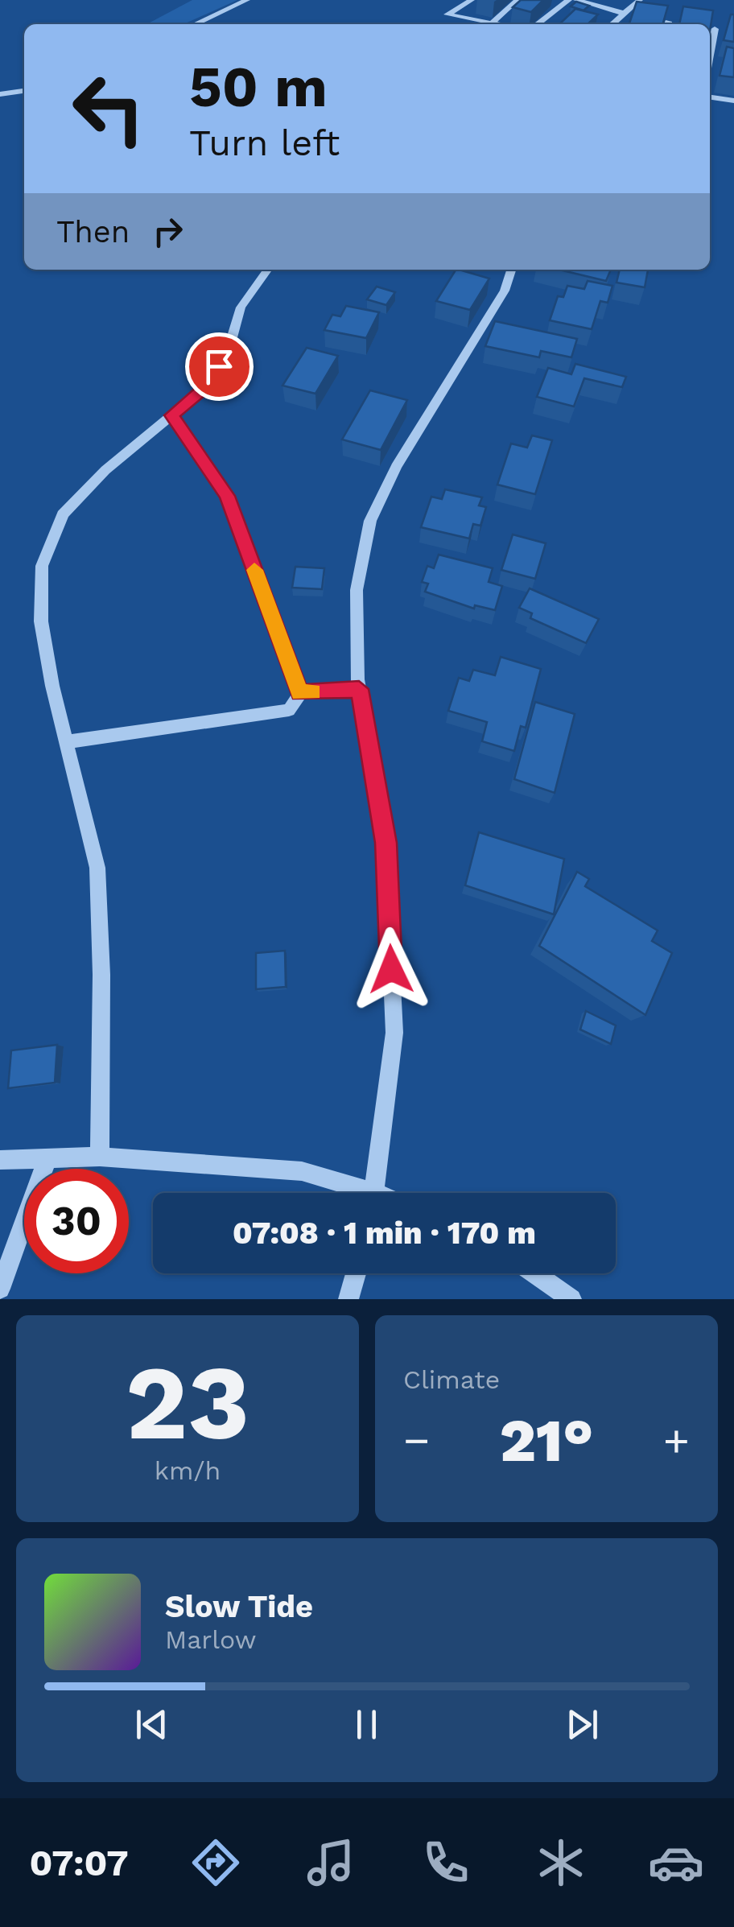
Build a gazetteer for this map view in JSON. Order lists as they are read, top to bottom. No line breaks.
{"page":{"turn":["50 m","Turn left"],"then":"Then","limit":"30","trip":"07:08 · 1 min · 170 m","tile":[["23","km/h"],"Climate"],"heat":["−","21°","+"],"song":["Slow Tide","Marlow"],"tabs":"07:07"}}
